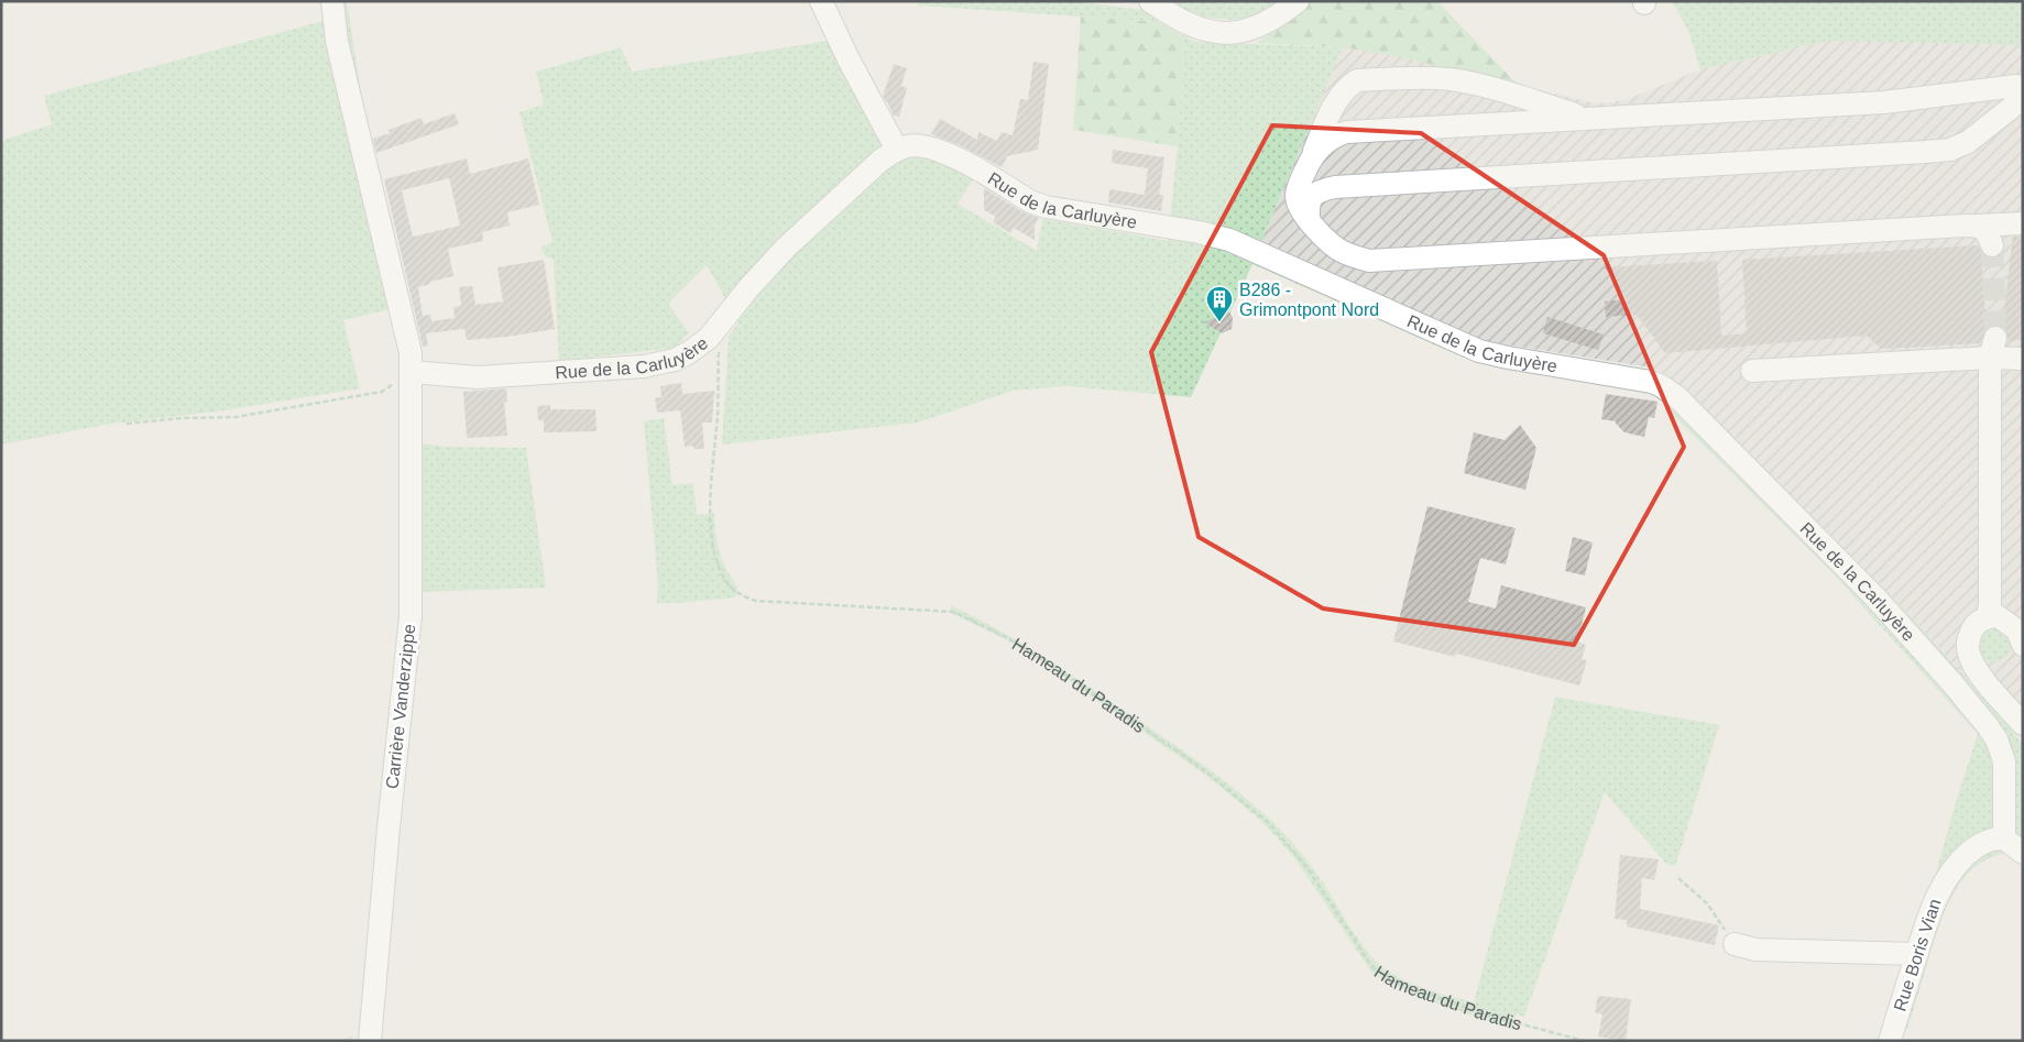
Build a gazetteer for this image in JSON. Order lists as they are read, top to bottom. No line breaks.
{"streets":{"street":["Rue de la Carluyère","Carrière Vanderzippe","Rue Boris Vian"],"path":["Hameau du Paradis"]},"crossings":[["Rue de la Carluyère","Hameau du Paradis"],["Rue de la Carluyère","Carrière Vanderzippe"],["Rue de la Carluyère","Rue Boris Vian"]],"places":{"building":["B286 - Grimontpont Nord"]}}
